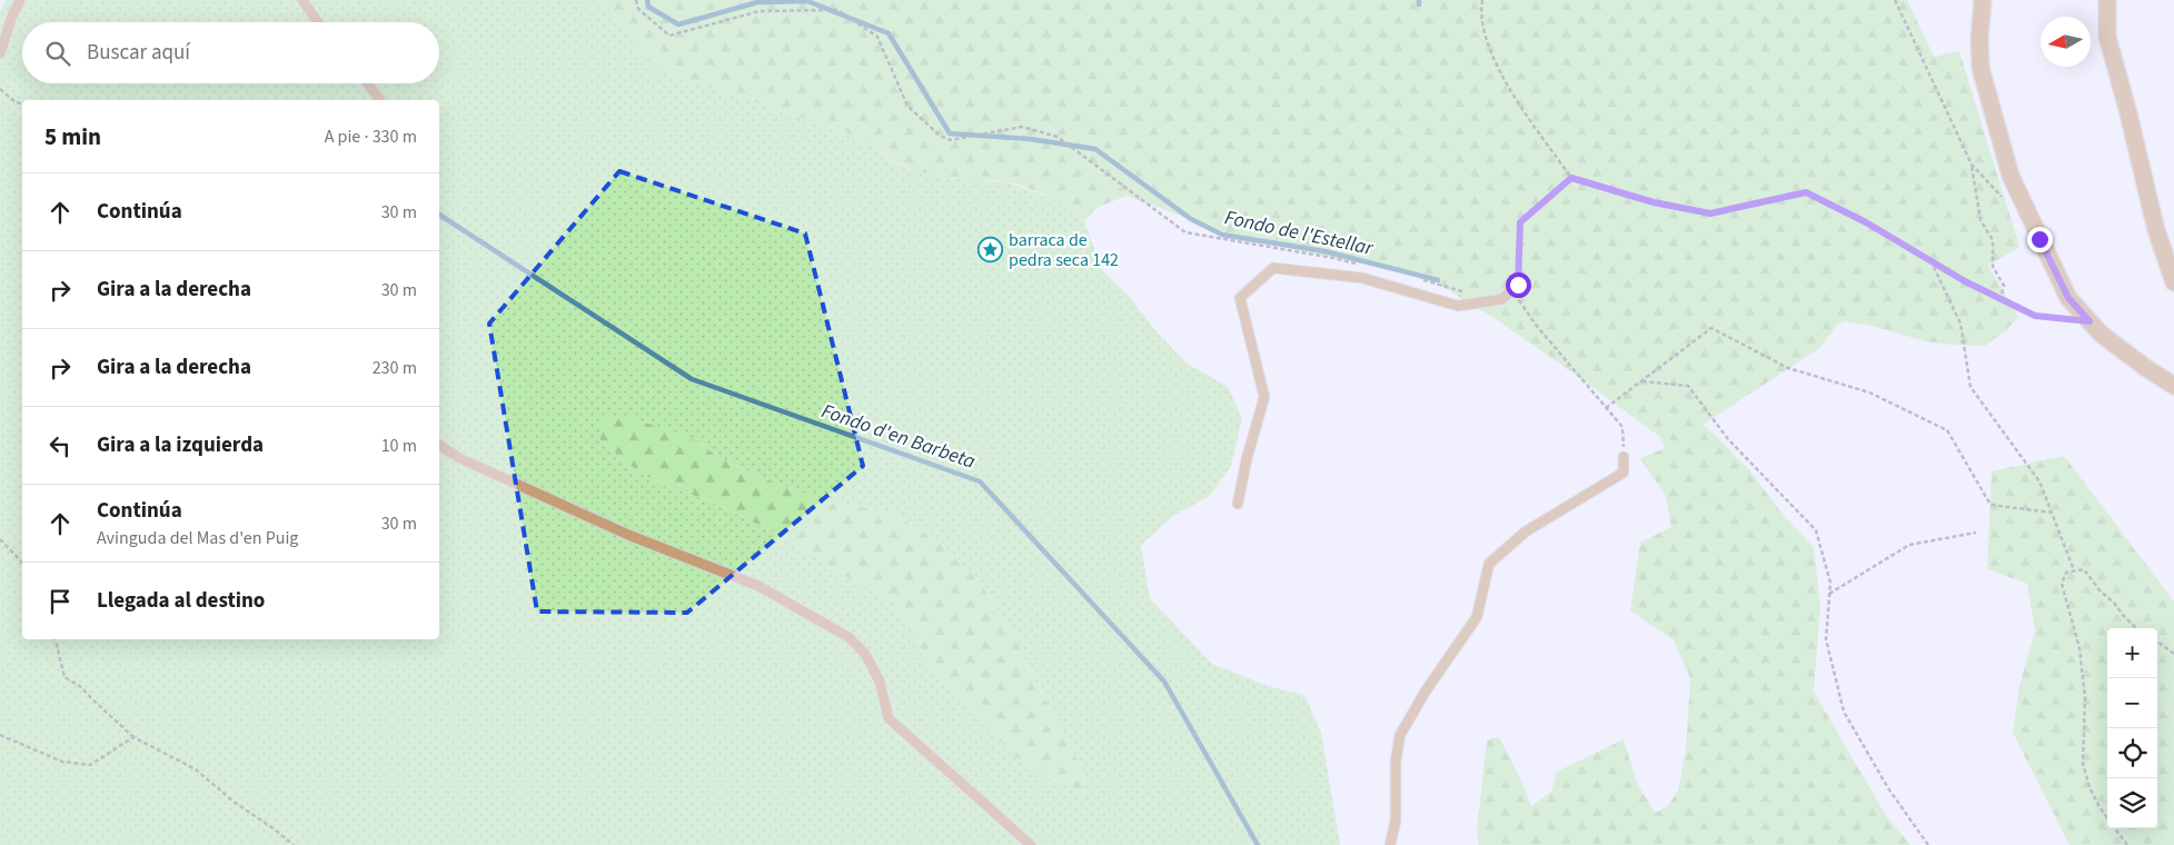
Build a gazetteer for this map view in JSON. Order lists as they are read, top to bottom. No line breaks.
{"water":["Fondo de l'Estellar","Fondo d'en Barbeta"],"places":{"place":["barraca de pedra seca 142"]},"north":"left","page":{"search":"Buscar aquí","heading":["5 min","A pie · 330 m"],"list":[["Continúa","30 m"],["Gira a la derecha","30 m"],["Gira a la derecha","230 m"],["Gira a la izquierda","10 m"],["Continúa","Avinguda del Mas d'en Puig","30 m"],"Llegada al destino"],"map_buttons":["+","−"]}}
